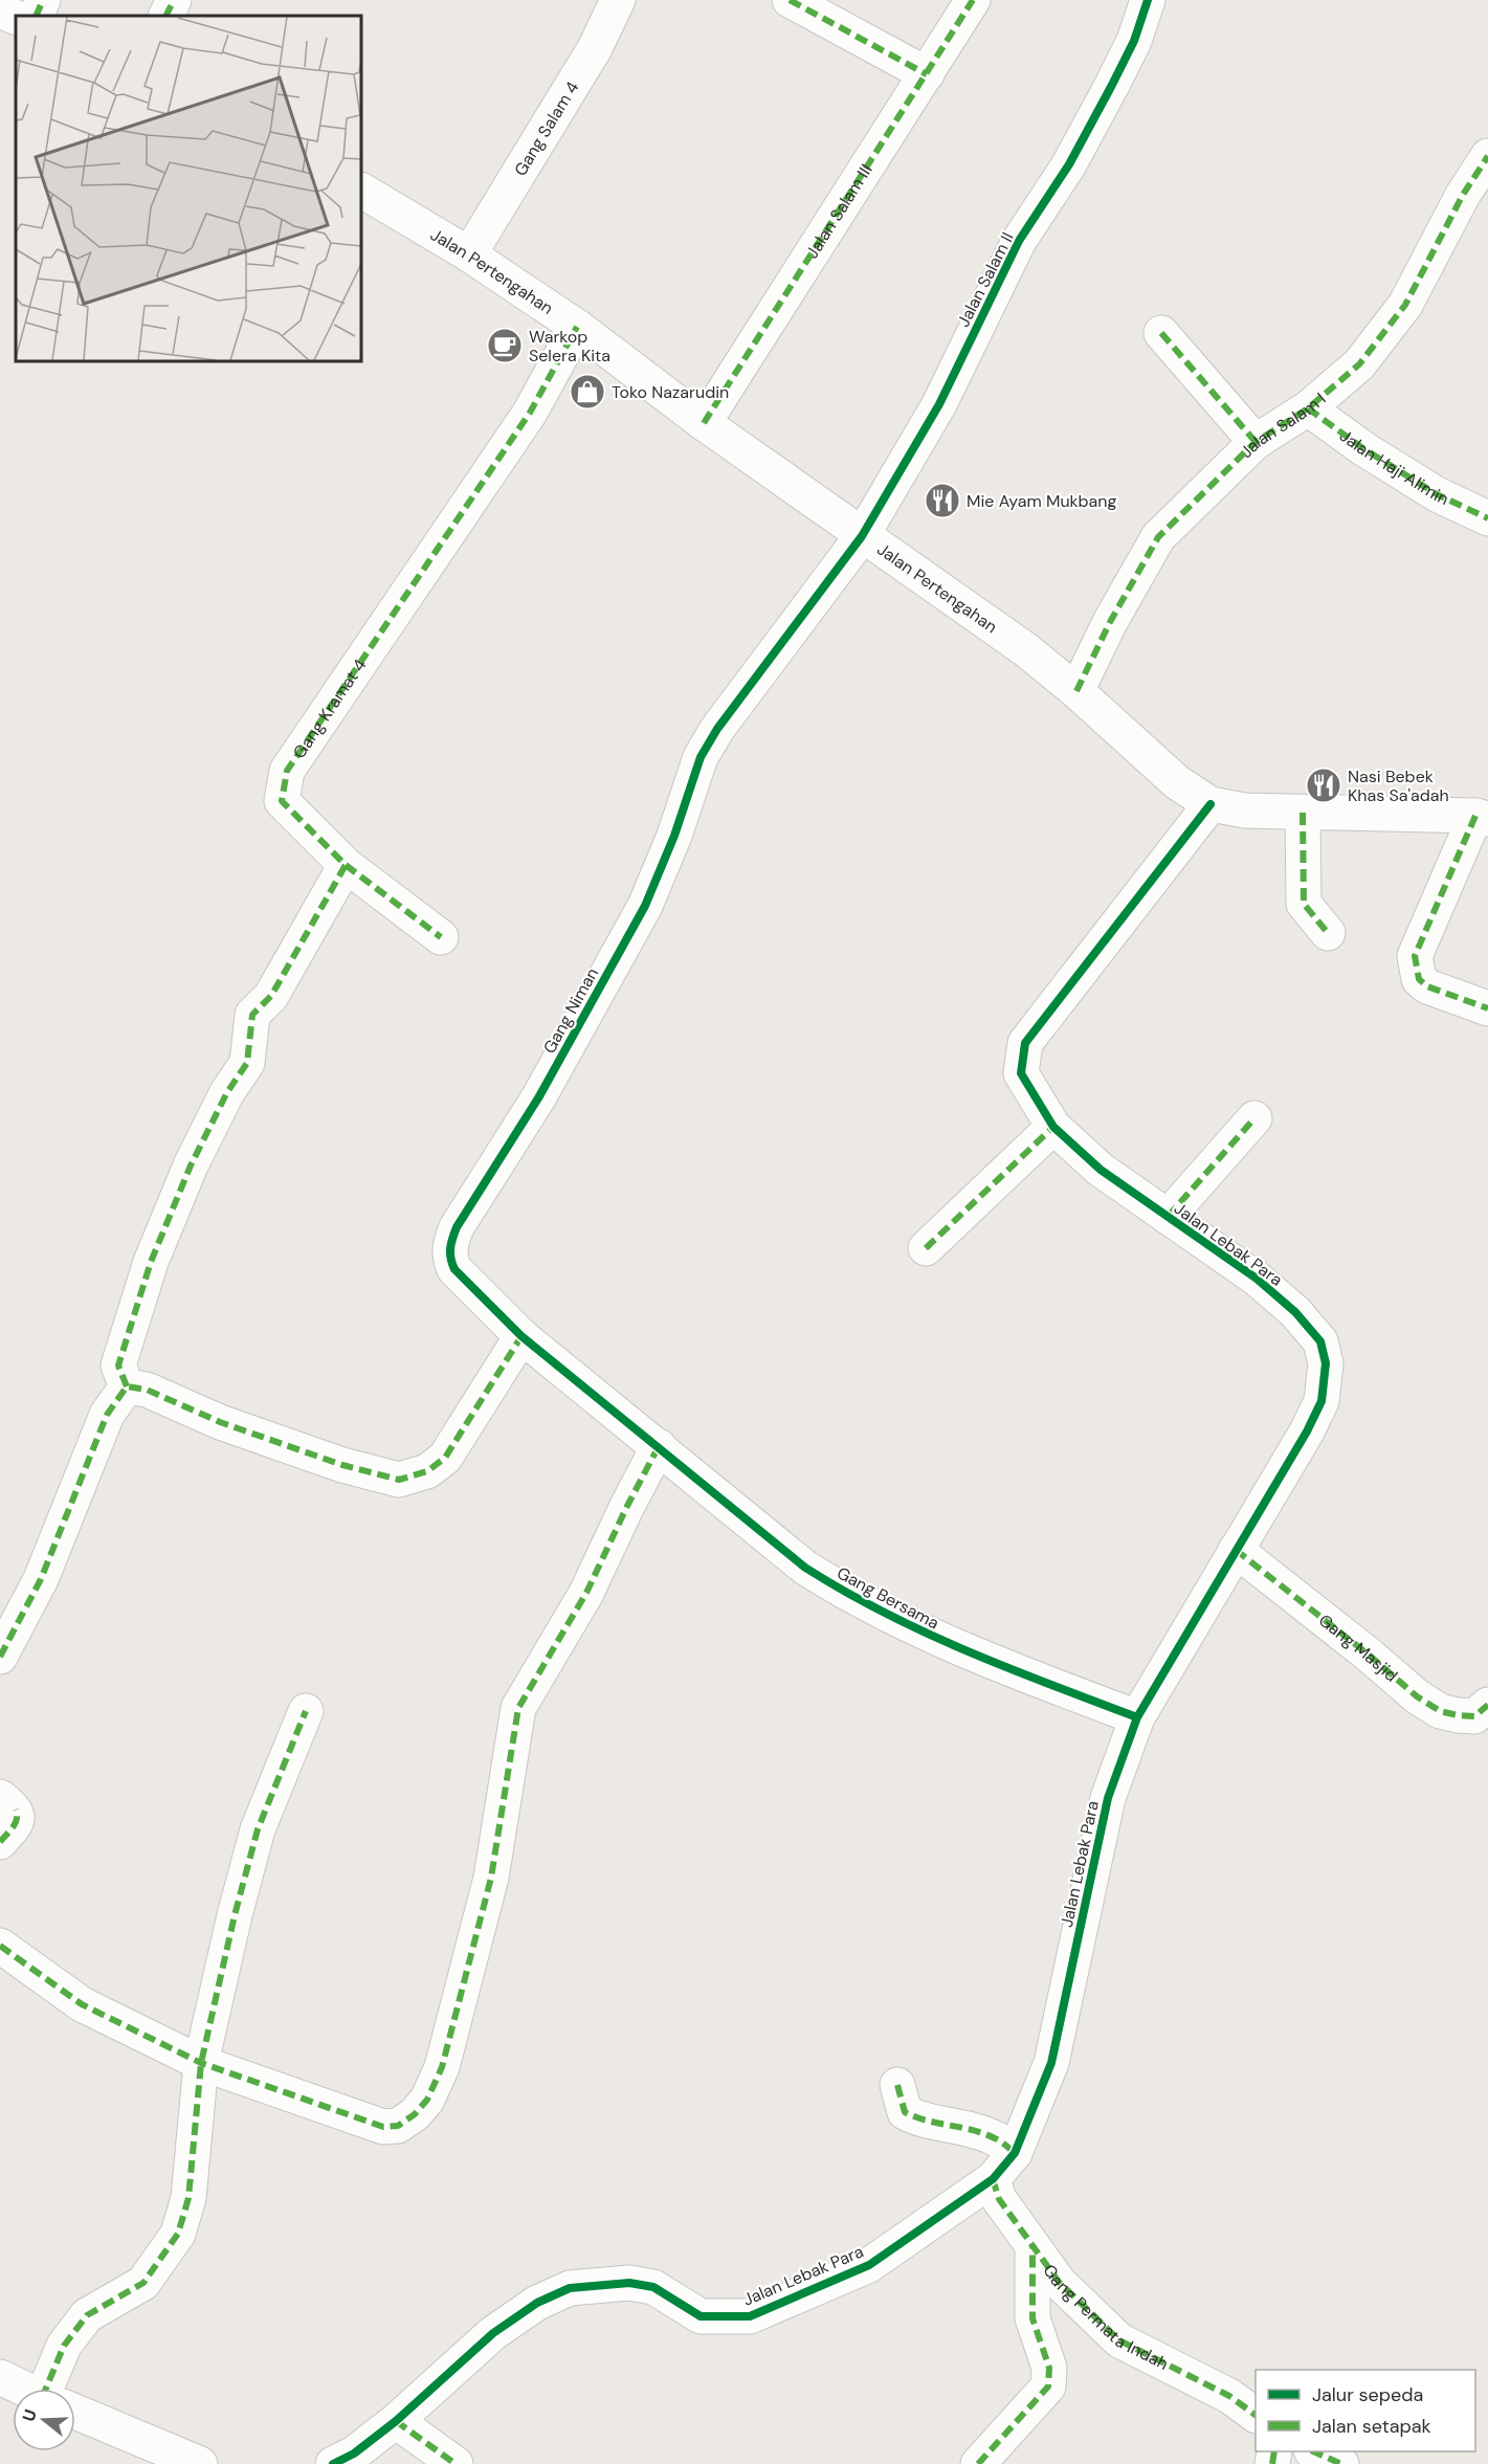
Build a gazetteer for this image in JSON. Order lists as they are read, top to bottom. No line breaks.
{"streets":{"street":["Gang Salam 4","Jalan Salam III","Jalan Pertengahan","Jalan Salam II","Jalan Salam I","Jalan Haji Alimin","Gang Kramat 4","Gang Niman","Jalan Lebak Para","Gang Bersama","Gang Masjid","Gang Permata Indah"]},"crossings":[["Gang Salam 4","Jalan Pertengahan"],["Jalan Salam III","Jalan Pertengahan"],["Jalan Pertengahan","Jalan Salam II"],["Jalan Pertengahan","Jalan Salam I"],["Jalan Pertengahan","Gang Kramat 4"],["Jalan Pertengahan","Gang Niman"],["Jalan Pertengahan","Jalan Lebak Para"],["Jalan Salam II","Gang Niman"],["Jalan Salam I","Jalan Haji Alimin"],["Gang Niman","Gang Bersama"],["Jalan Lebak Para","Gang Bersama"],["Jalan Lebak Para","Gang Masjid"],["Jalan Lebak Para","Gang Permata Indah"]],"places":{"cafe":["Warkop Selera Kita"],"shop":["Toko Nazarudin"],"restaurant":["Mie Ayam Mukbang","Nasi Bebek Khas Sa'adah"]},"legend":["Jalur sepeda","Jalan setapak"],"north":"left"}
